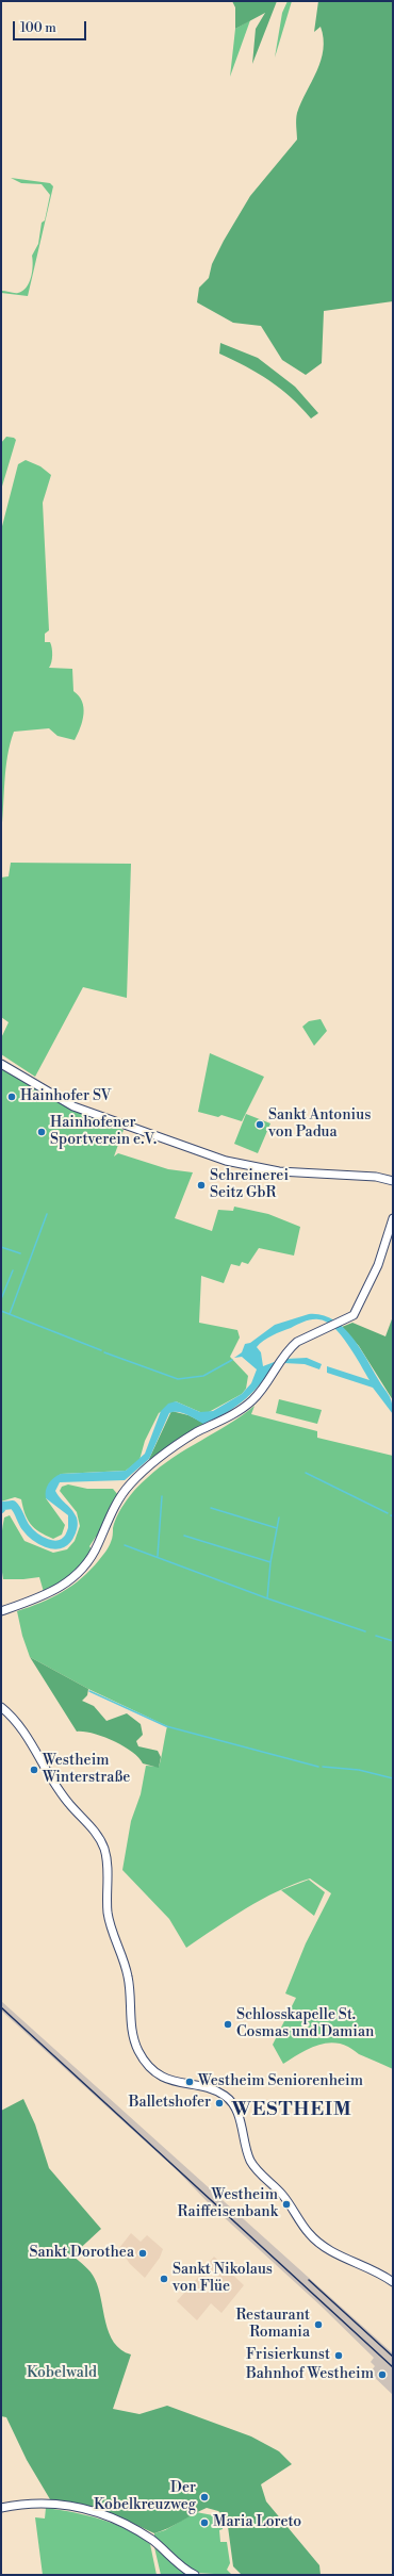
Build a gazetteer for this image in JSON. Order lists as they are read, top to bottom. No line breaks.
{"districts":["WESTHEIM"],"parks":["Kobelwald"],"places":["Hainhofer SV","Sankt Antonius von Padua","Hainhofener Sportverein e.V.","Schreinerei Seitz GbR","Westheim Winterstraße","Schlosskapelle St. Cosmas und Damian","Westheim Seniorenheim","Balletshofer","Westheim Raiffeisenbank","Sankt Dorothea","Sankt Nikolaus von Flüe","Restaurant Romania","Frisierkunst","Bahnhof Westheim","Der Kobelkreuzweg","Maria Loreto"],"scale_bar":"100 m"}
